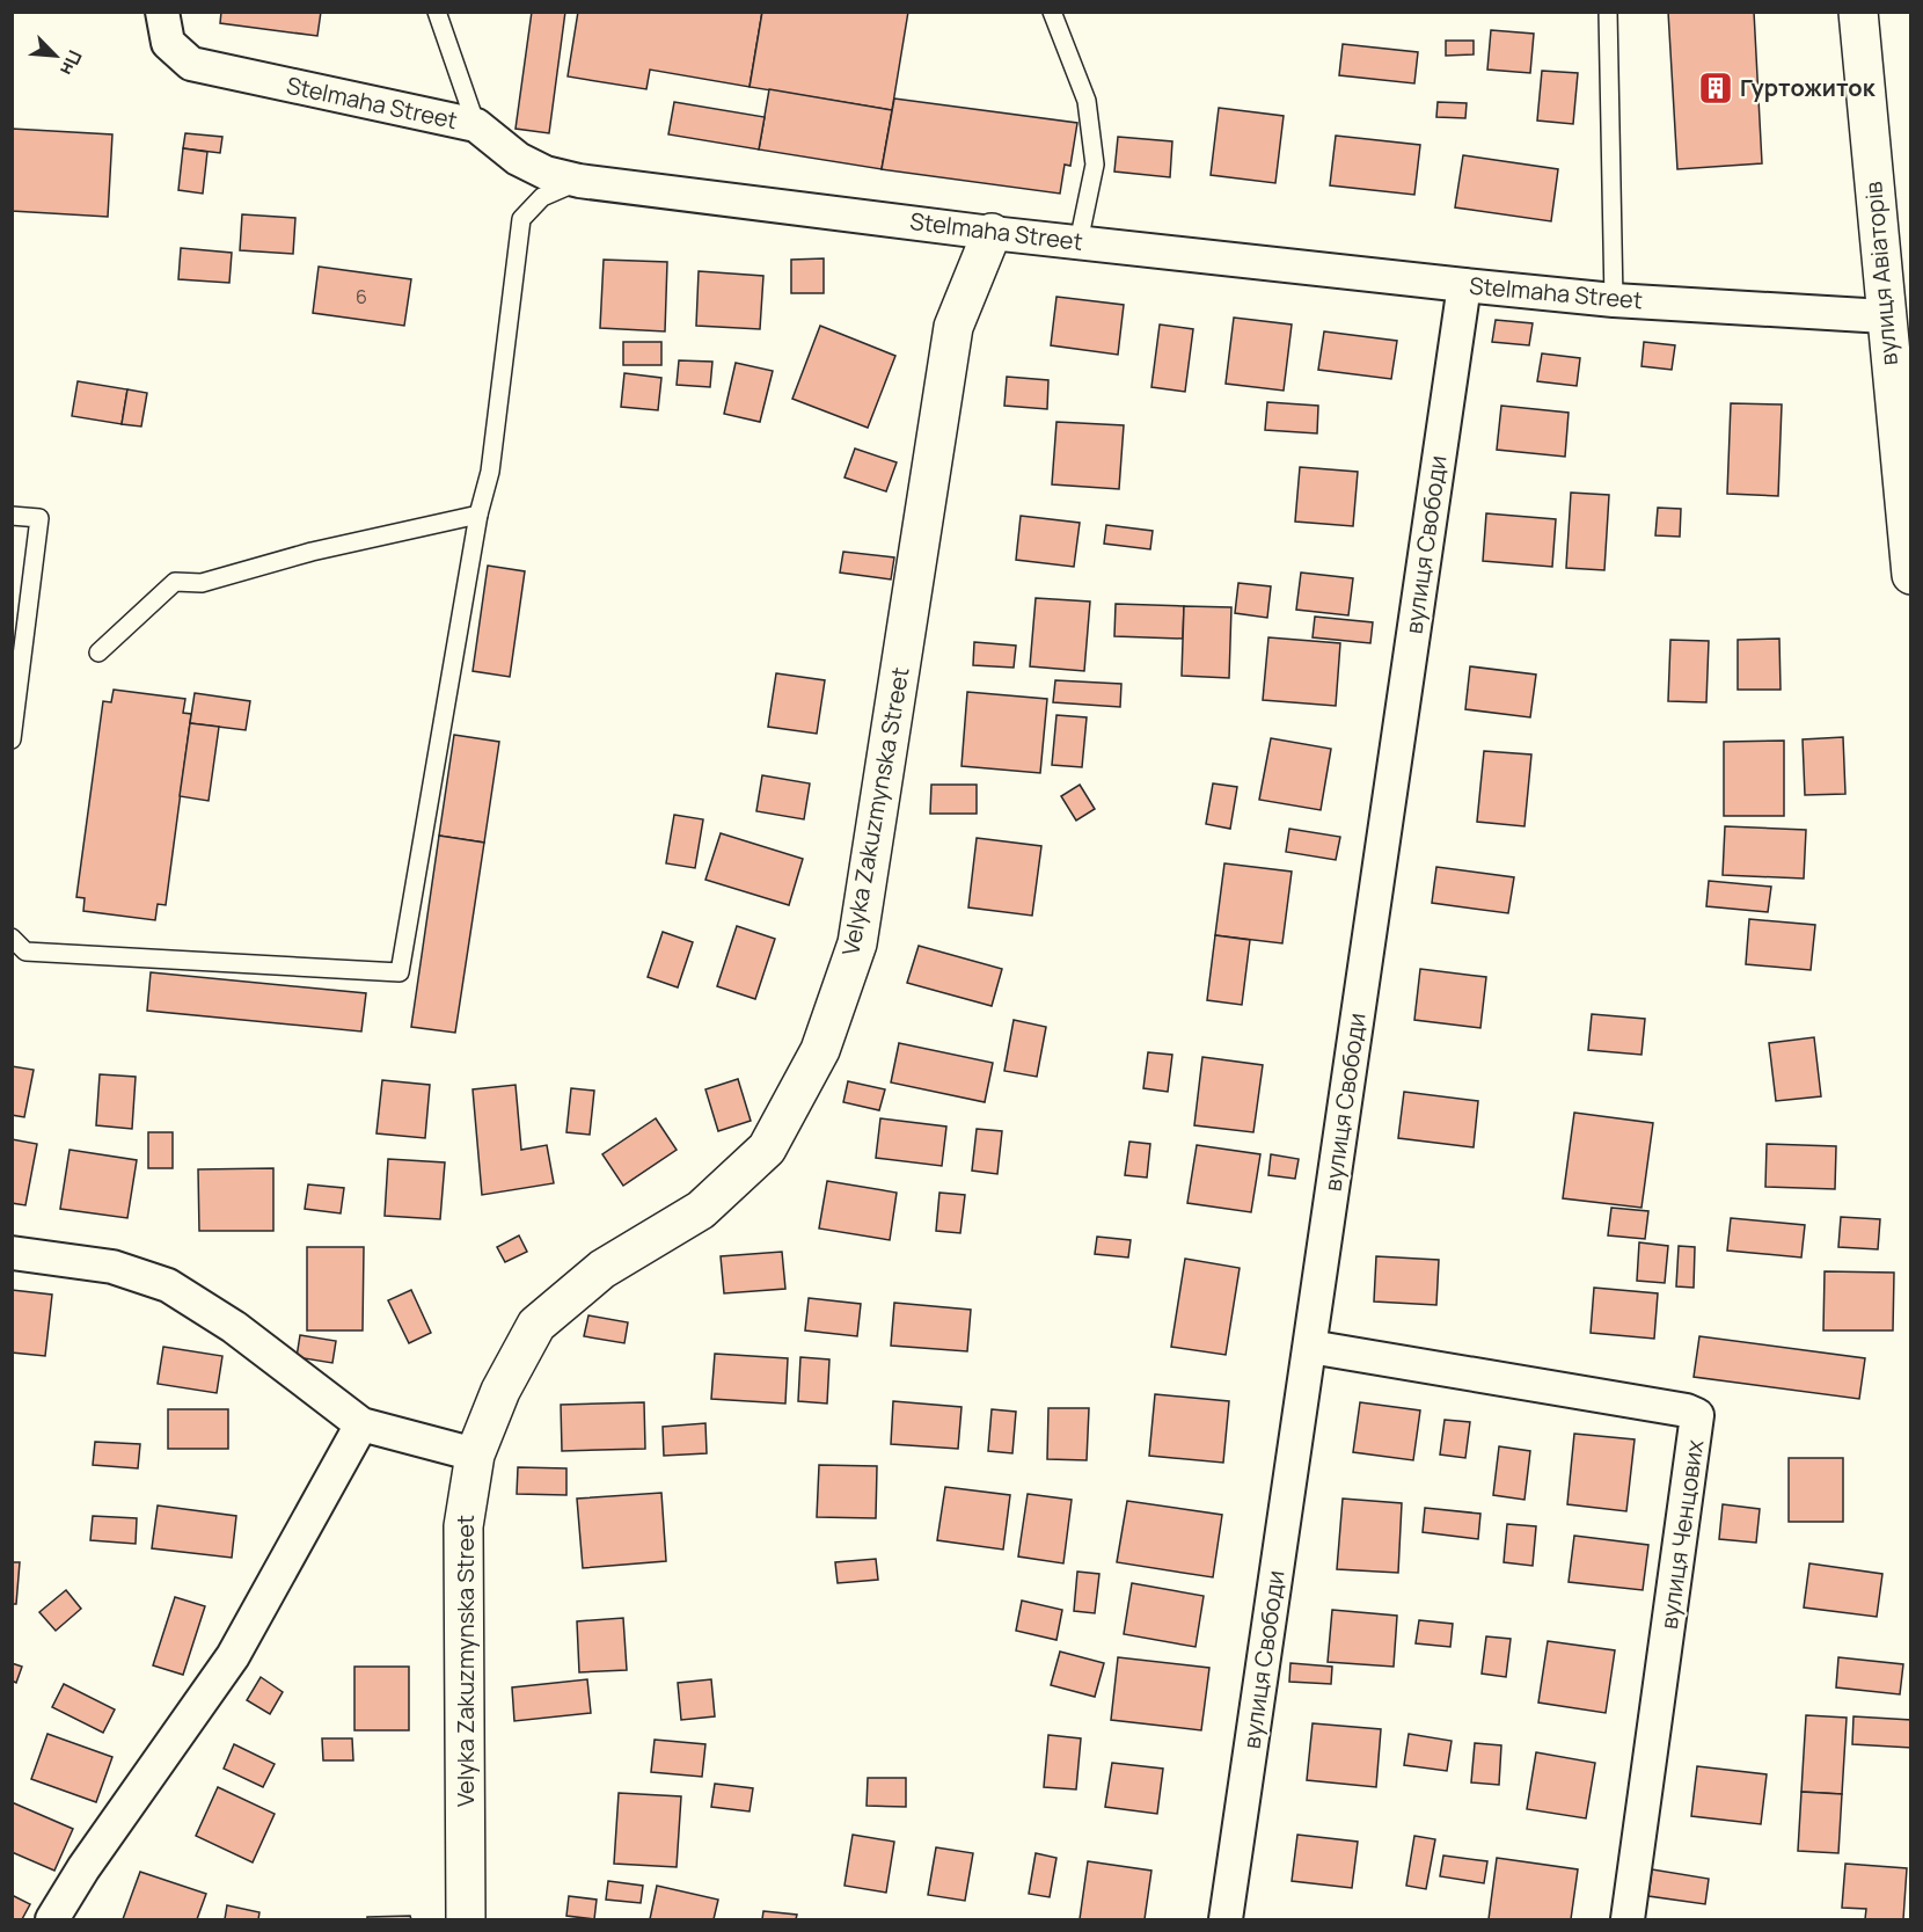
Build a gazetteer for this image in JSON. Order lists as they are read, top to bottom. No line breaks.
{"streets":{"street":["Stelmaha Street","вулиця Авіаторів","вулиця Свободи","Velyka Zakuzmynska Street","вулиця Ченцових"]},"crossings":[["Stelmaha Street","вулиця Авіаторів"],["Stelmaha Street","вулиця Свободи"],["Stelmaha Street","Velyka Zakuzmynska Street"],["вулиця Свободи","вулиця Ченцових"]],"places":{"building":["Гуртожиток"]},"house_numbers":["6"],"north":"bottom right"}
